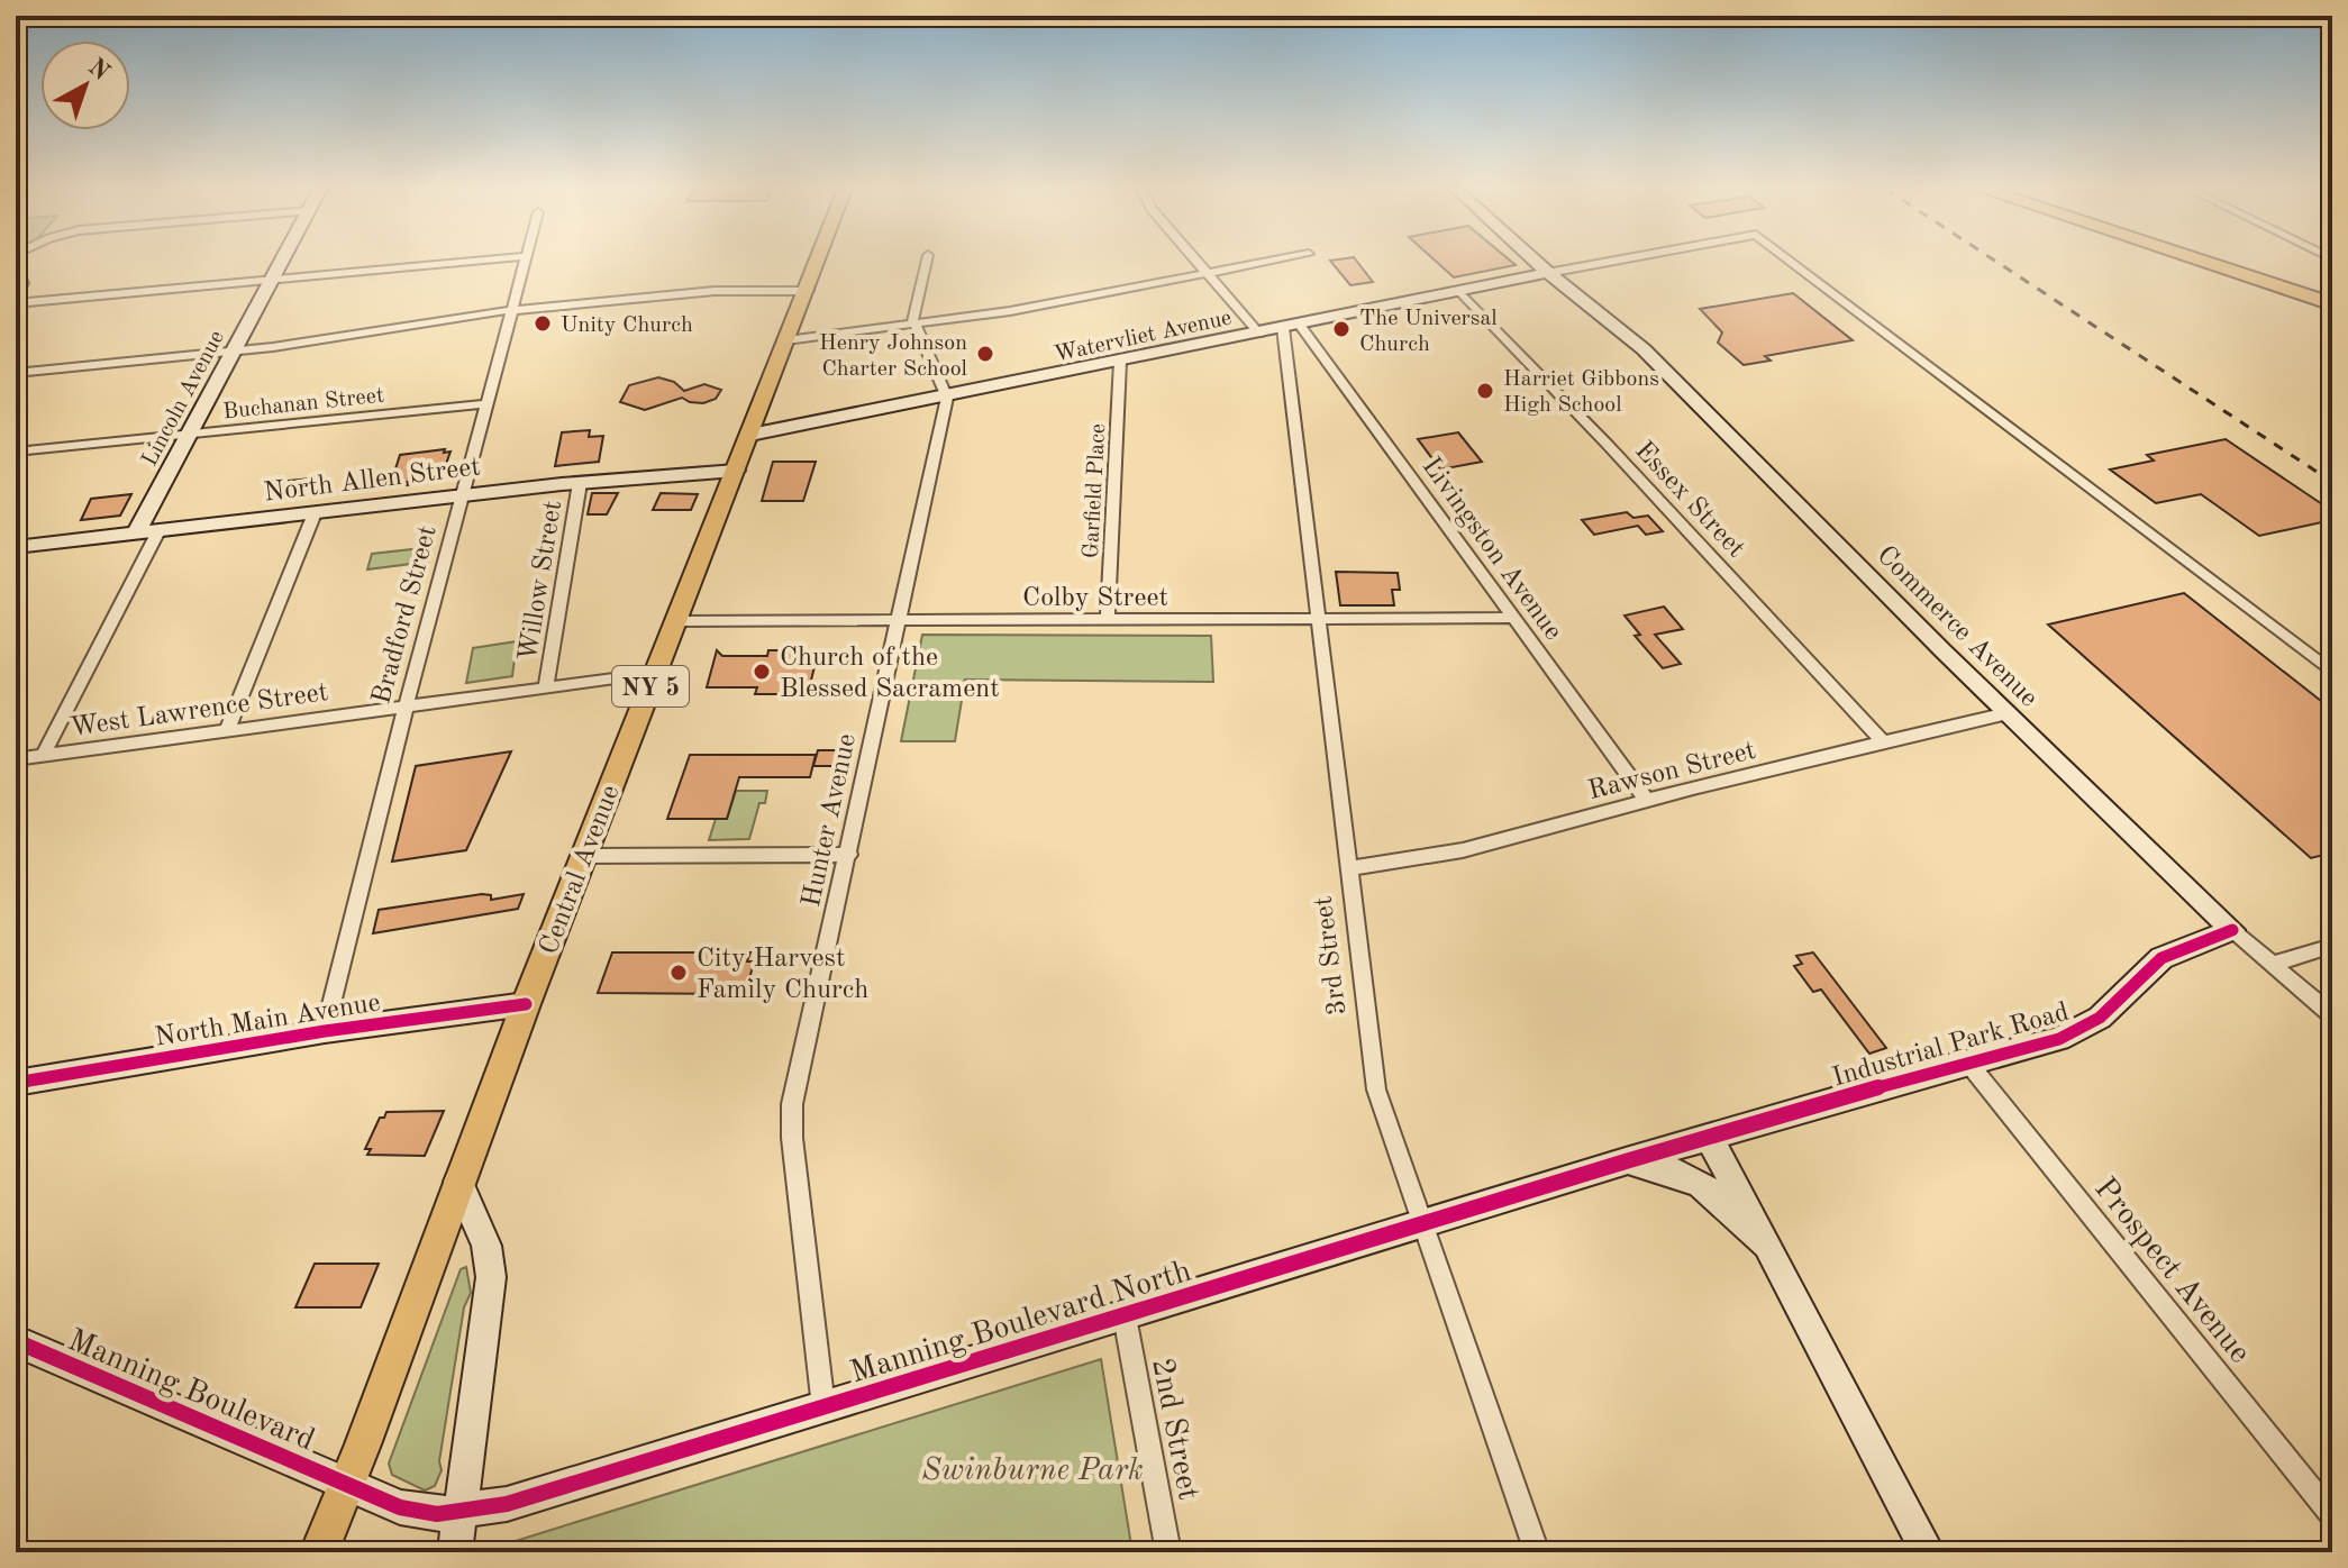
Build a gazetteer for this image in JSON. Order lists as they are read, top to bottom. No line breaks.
{"streets":{"main road":["NY 5","Central Avenue"],"street":["Watervliet Avenue","Lincoln Avenue","Buchanan Street","North Allen Street","Garfield Place","Essex Street","Livingston Avenue","Willow Street","Colby Street","Bradford Street","Commerce Avenue","West Lawrence Street","Rawson Street","Hunter Avenue","3rd Street","North Main Avenue","Industrial Park Road","Prospect Avenue","Manning Boulevard North","Manning Boulevard","2nd Street"]},"crossings":[["Watervliet Avenue","Garfield Place"],["Watervliet Avenue","Essex Street"],["Watervliet Avenue","Livingston Avenue"],["Watervliet Avenue","Commerce Avenue"],["Watervliet Avenue","Hunter Avenue"],["Watervliet Avenue","Central Avenue"],["Watervliet Avenue","3rd Street"],["Lincoln Avenue","Buchanan Street"],["Lincoln Avenue","North Allen Street"],["Buchanan Street","Bradford Street"],["North Allen Street","Willow Street"],["North Allen Street","Bradford Street"],["North Allen Street","Central Avenue"],["Garfield Place","Colby Street"],["Essex Street","Rawson Street"],["Livingston Avenue","Colby Street"],["Livingston Avenue","Rawson Street"],["Livingston Avenue","3rd Street"],["Willow Street","West Lawrence Street"],["Colby Street","Hunter Avenue"],["Colby Street","Central Avenue"],["Colby Street","3rd Street"],["Bradford Street","West Lawrence Street"],["Bradford Street","North Main Avenue"],["Commerce Avenue","Rawson Street"],["Commerce Avenue","Industrial Park Road"],["West Lawrence Street","Central Avenue"],["Rawson Street","3rd Street"],["Hunter Avenue","Manning Boulevard North"],["Central Avenue","North Main Avenue"],["Central Avenue","Manning Boulevard North"],["Central Avenue","Manning Boulevard"],["3rd Street","Manning Boulevard North"],["Industrial Park Road","Prospect Avenue"],["Industrial Park Road","Manning Boulevard North"],["Manning Boulevard North","Manning Boulevard"],["Manning Boulevard North","2nd Street"]],"parks":["Swinburne Park"],"places":["Unity Church","The Universal Church","Henry Johnson Charter School","Harriet Gibbons High School","Church of the Blessed Sacrament","City Harvest Family Church"],"north":"top right"}
